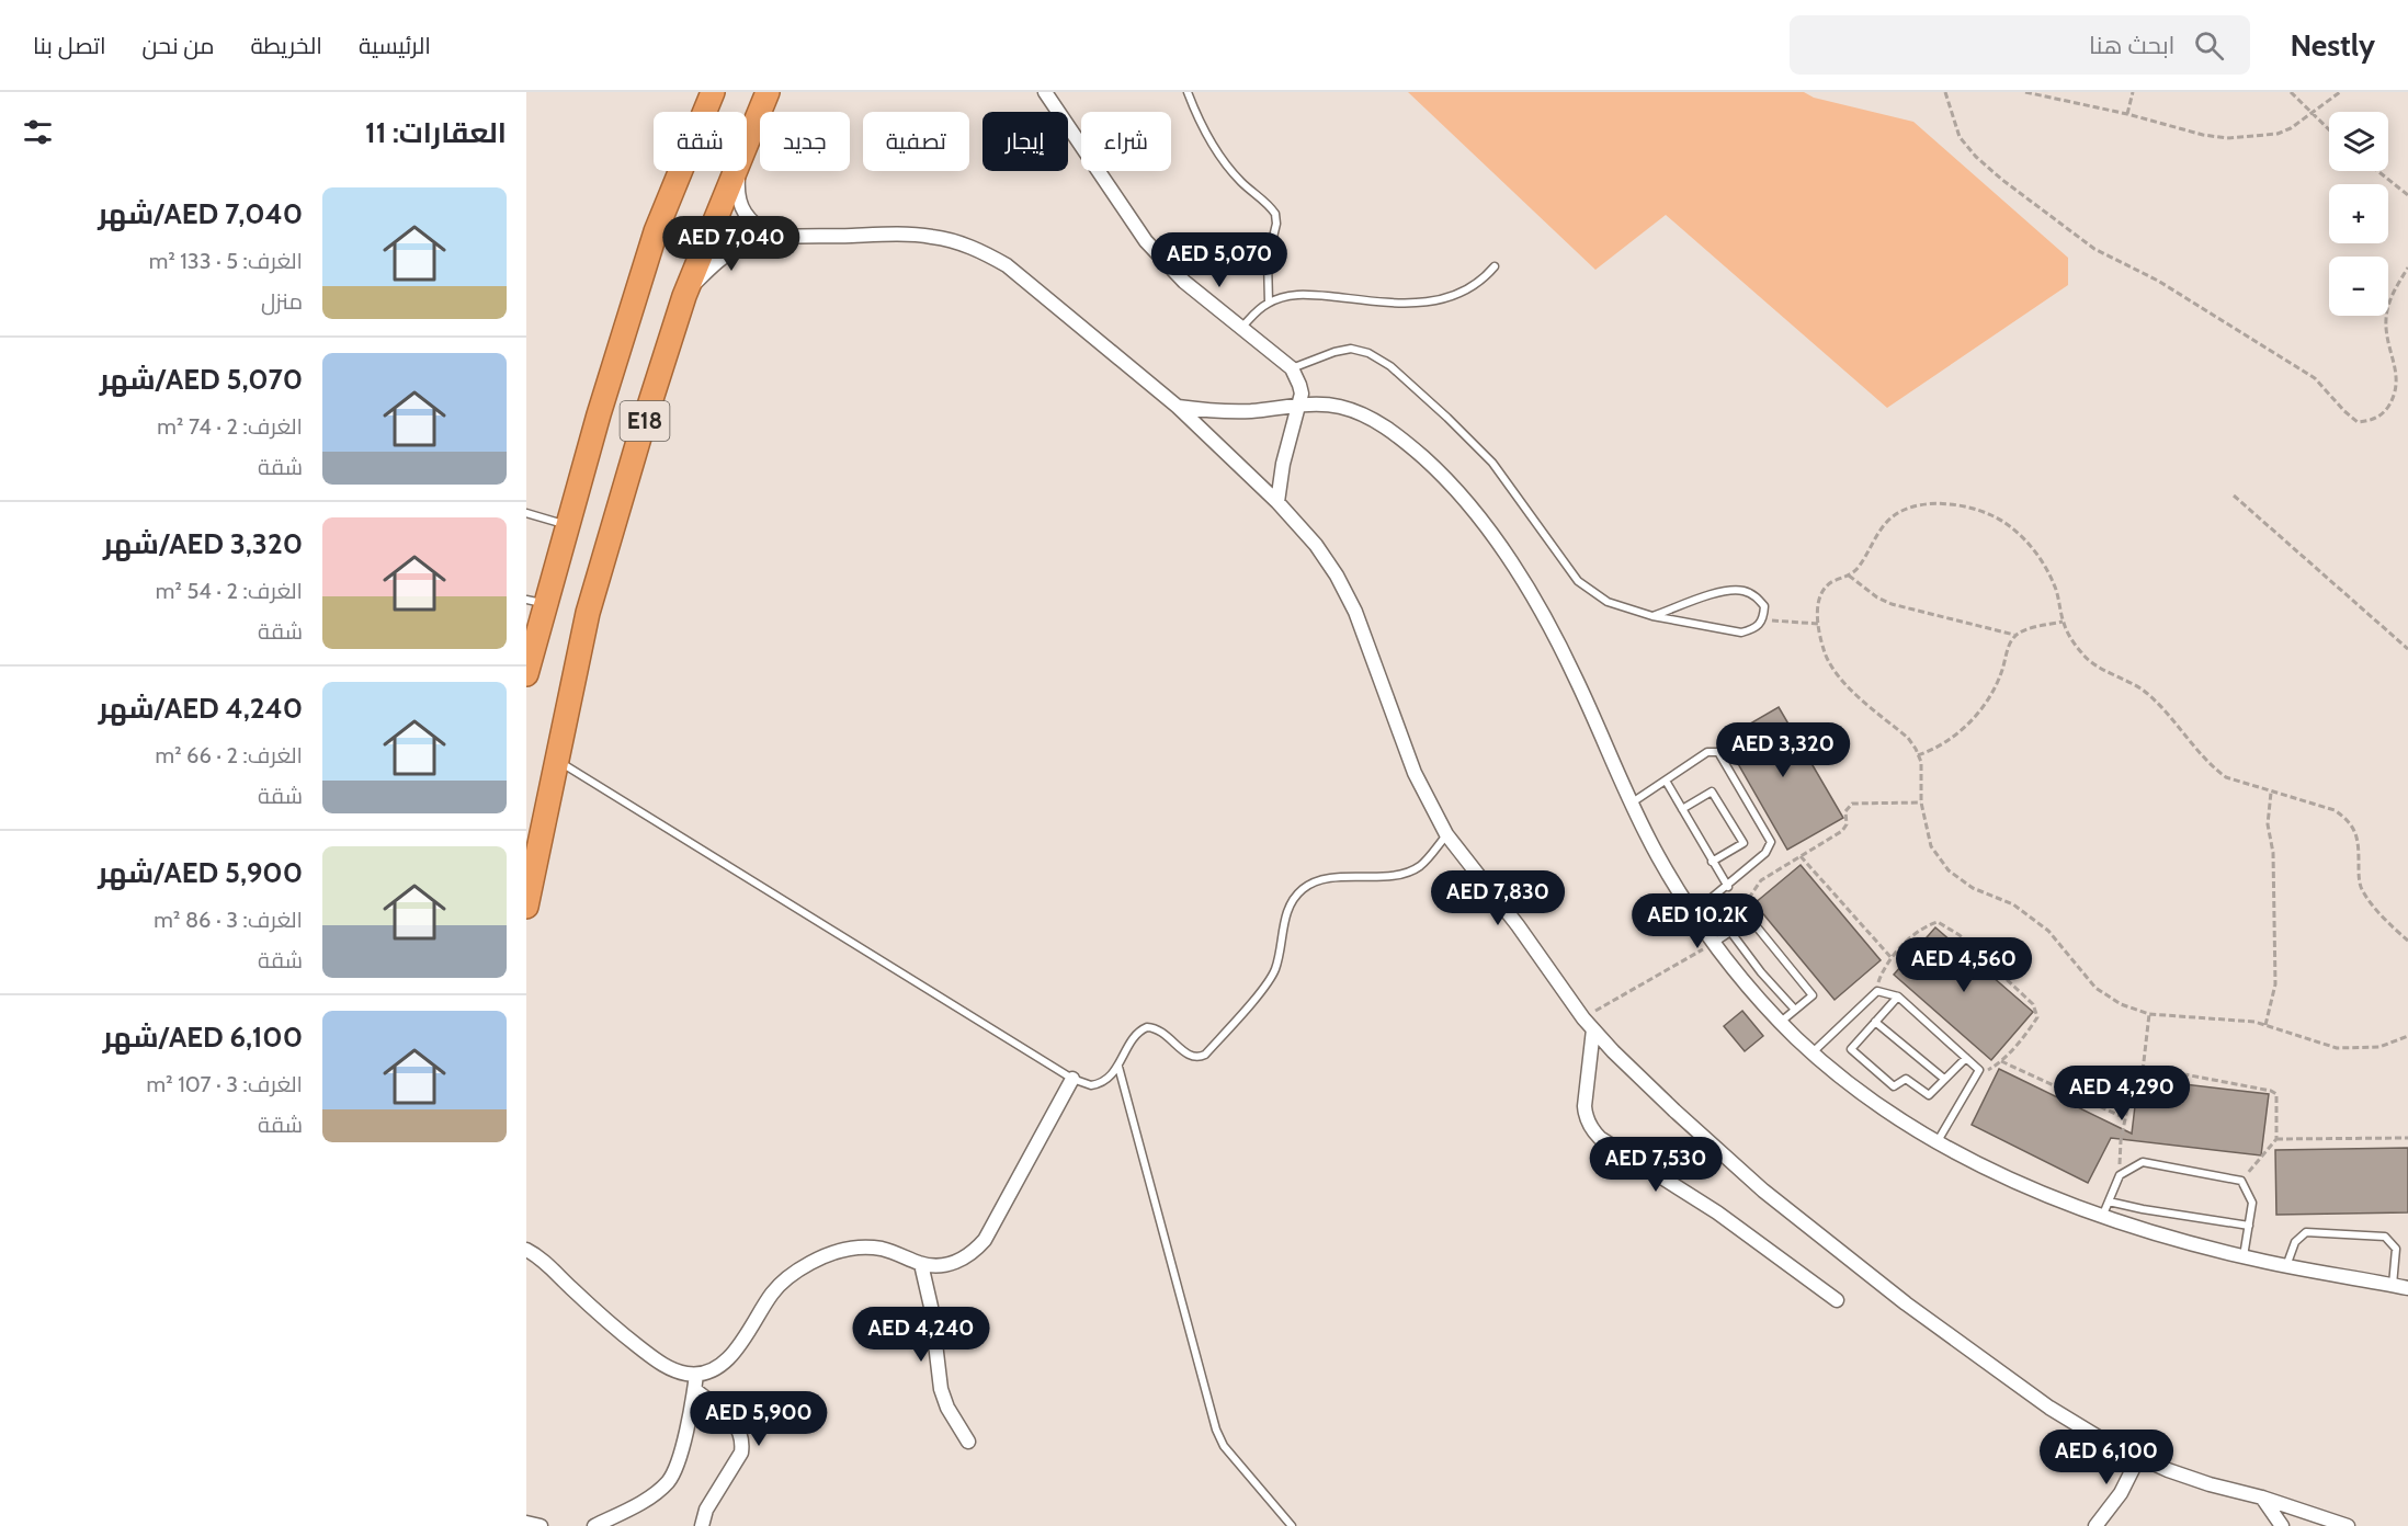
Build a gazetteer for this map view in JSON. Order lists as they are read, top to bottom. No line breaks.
{"streets":{"highway":["E18"]},"page":{"header":"Nestly","search":"ابحث هنا","nav":["الرئيسية","الخريطة","من نحن","اتصل بنا"],"heading":"العقارات: 11","map_buttons":["+","−"],"chip":["شراء","إيجار","تصفية","جديد","شقة"],"list":[{"name":"AED 7,040/شهر","note":"الغرف: 5 · 133 m² · منزل"},{"name":"AED 5,070/شهر","note":"الغرف: 2 · 74 m² · شقة"},{"name":"AED 3,320/شهر","note":"الغرف: 2 · 54 m² · شقة"},{"name":"AED 4,240/شهر","note":"الغرف: 2 · 66 m² · شقة"},{"name":"AED 5,900/شهر","note":"الغرف: 3 · 86 m² · شقة"},{"name":"AED 6,100/شهر","note":"الغرف: 3 · 107 m² · شقة"}],"price":["AED 7,040","AED 5,070","AED 3,320","AED 7,830","AED 10.2K","AED 4,560","AED 4,290","AED 7,530","AED 4,240","AED 5,900","AED 6,100"]}}
